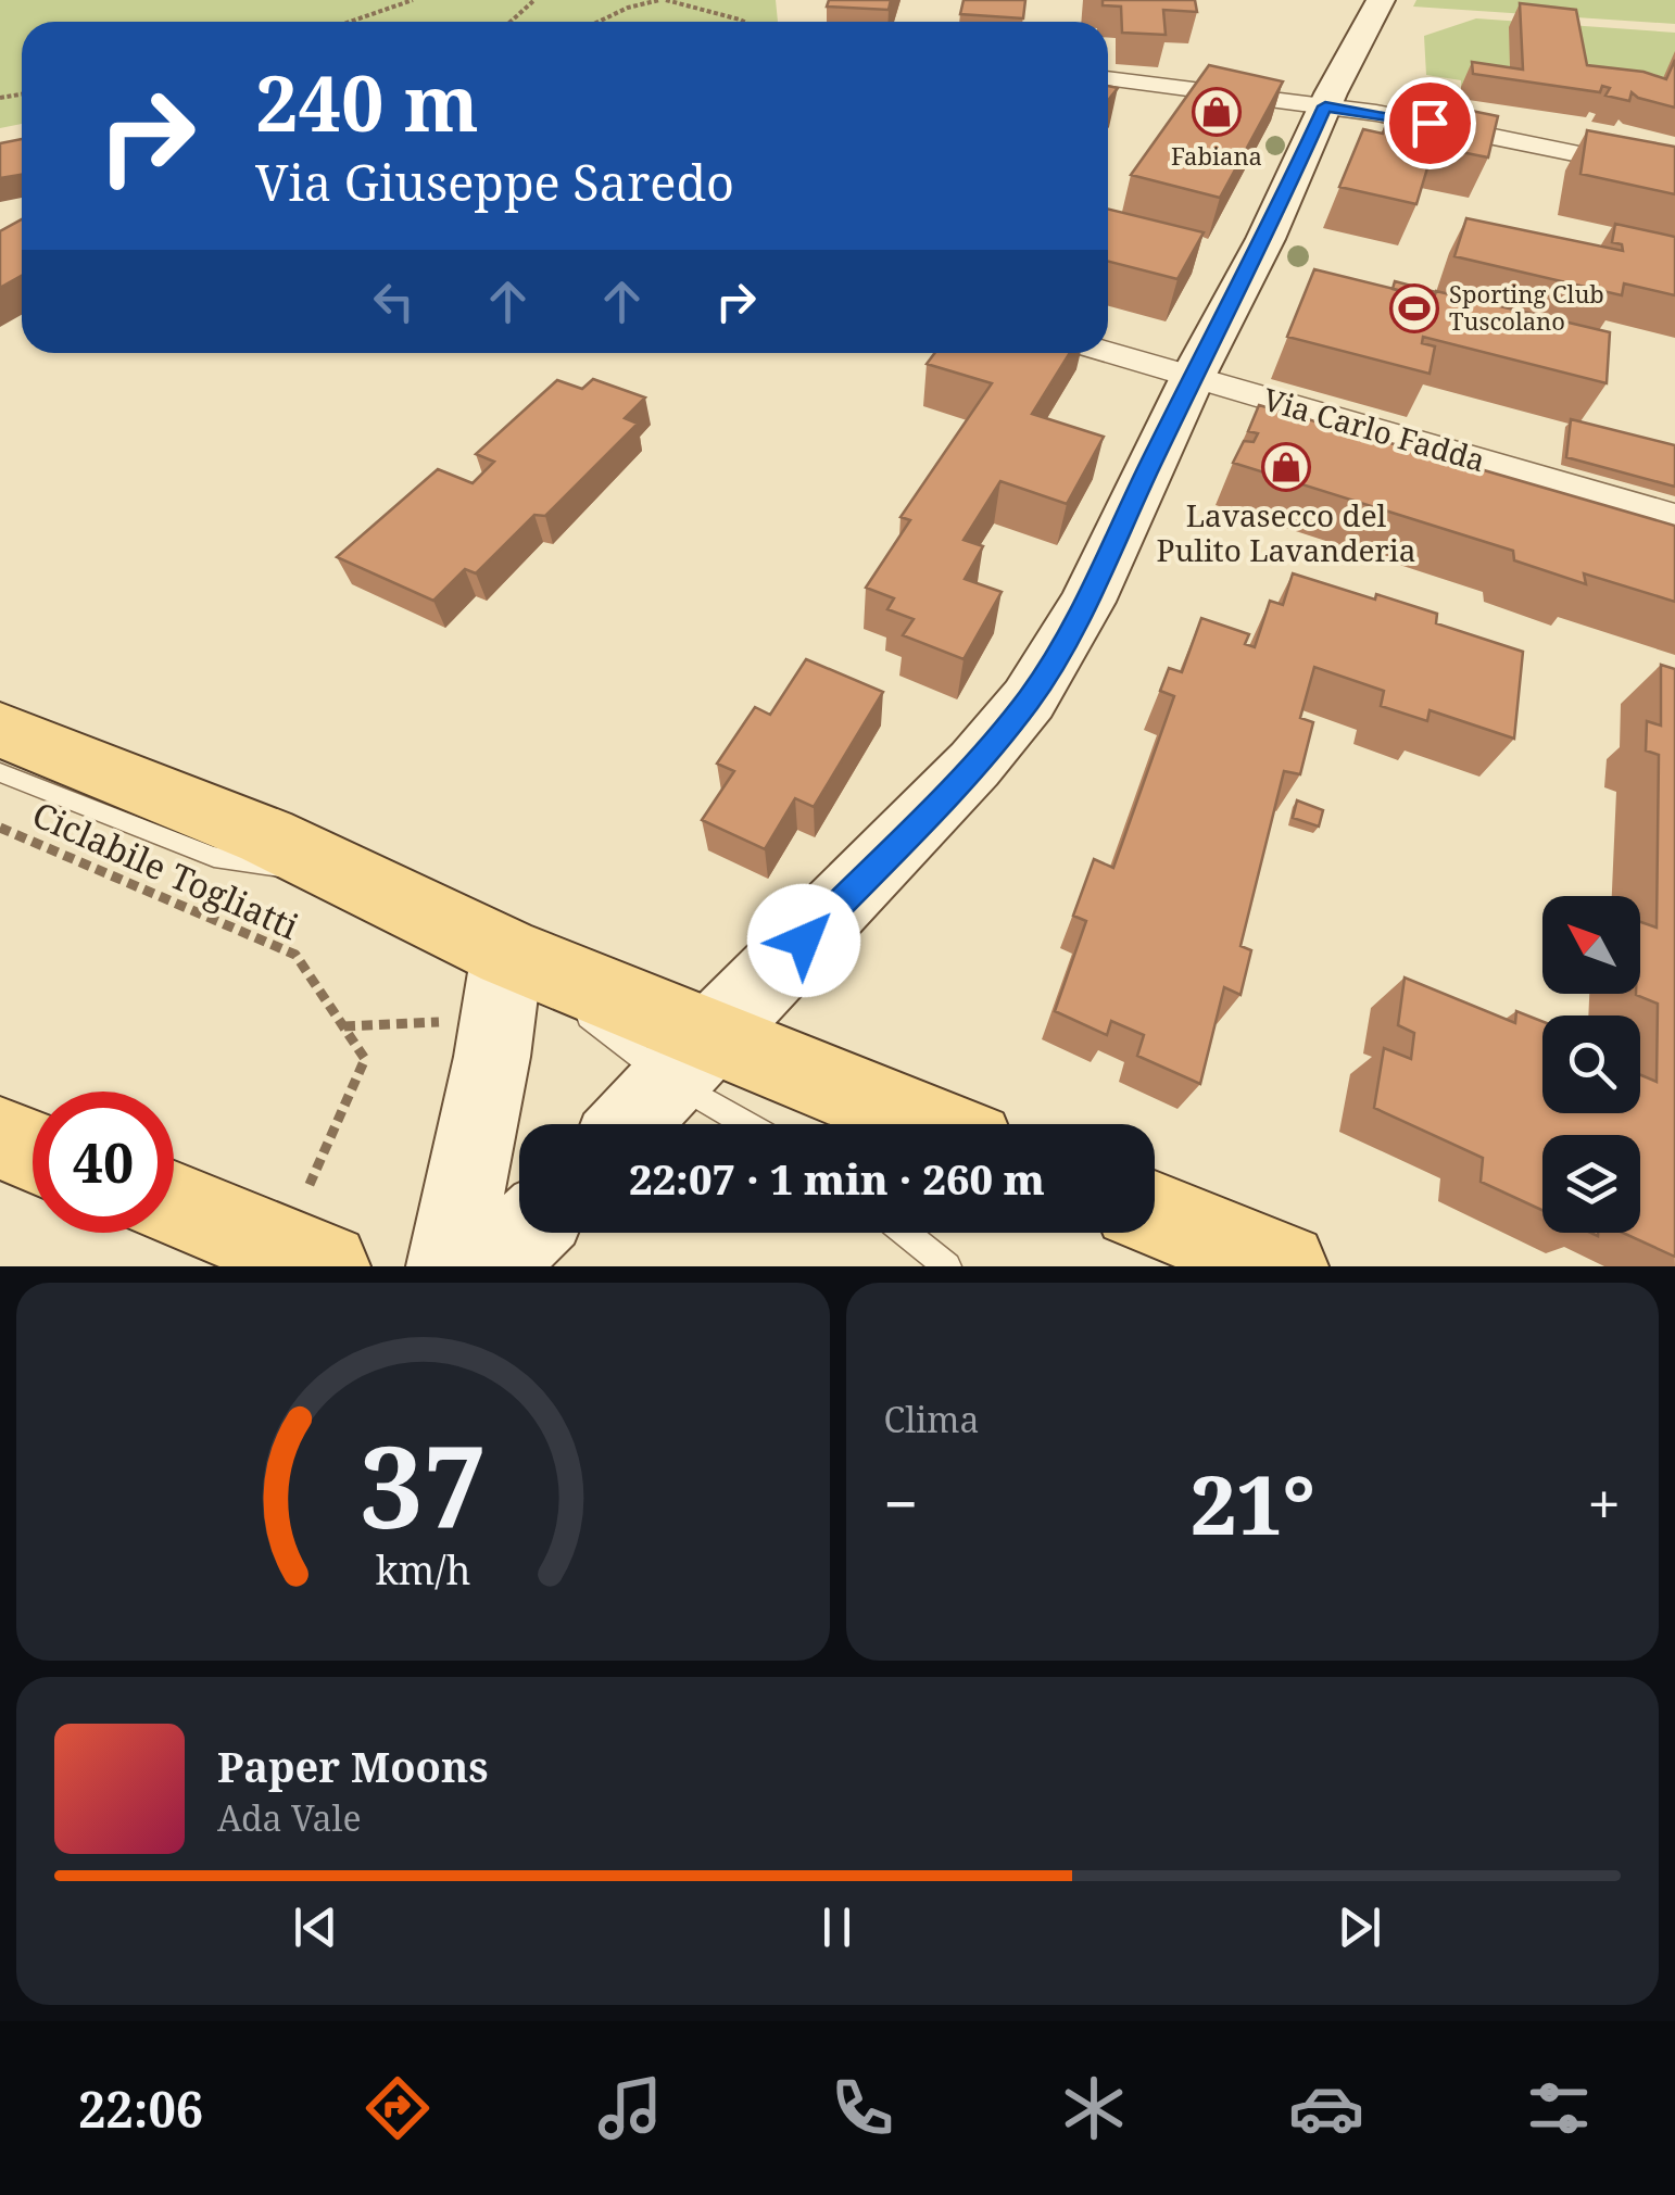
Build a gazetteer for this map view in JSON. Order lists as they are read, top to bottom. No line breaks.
{"streets":{"street":["Via Carlo Fadda"],"path":["Ciclabile Togliatti"]},"places":{"shop":["Fabiana","Lavasecco del Pulito Lavanderia"],"sports":["Sporting Club Tuscolano"]},"north":"top left","page":{"turn":["240 m","Via Giuseppe Saredo"],"limit":"40","trip":"22:07 · 1 min · 260 m","tile":"Clima","heat":["−","21°","+"],"song":["Paper Moons","Ada Vale"],"tabs":"22:06","gauge":["37","km/h"]}}
